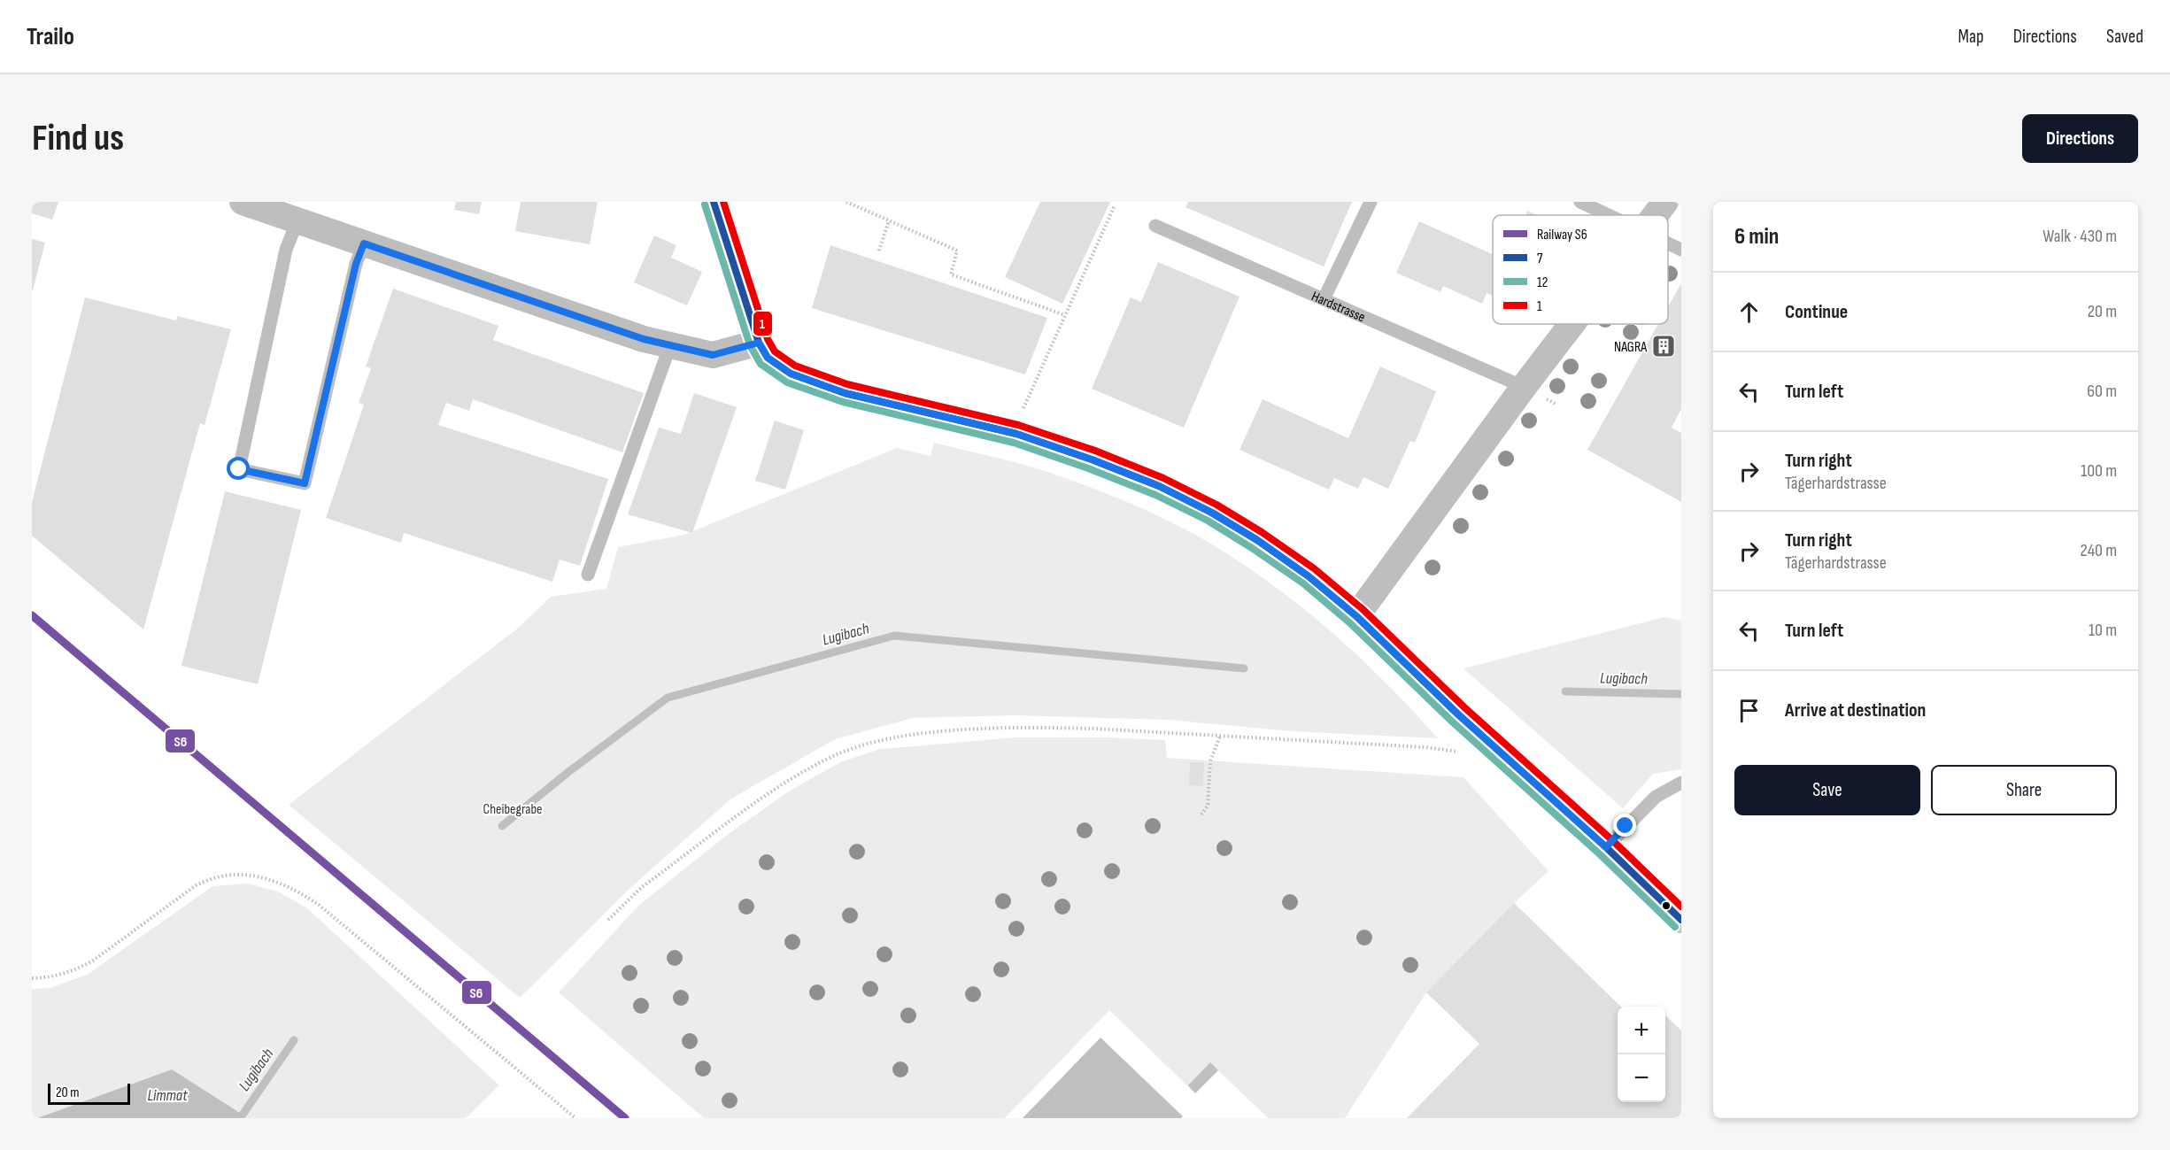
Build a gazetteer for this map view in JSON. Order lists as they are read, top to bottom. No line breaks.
{"streets":{"lane":["Hardstrasse"]},"water":["Lugibach","Limmat"],"parks":["Cheibegrabe"],"places":{"building":["NAGRA"]},"lines":["transit line 7","transit line 1","transit line 12","rail line S6"],"legend":["Railway S6","7","12","1"],"scale_bar":"20 m","page":{"header":"Trailo","nav":["Map","Directions","Saved"],"buttons":["Directions",["Save","Share"]],"title":"Find us","heading":["6 min","Walk · 430 m"],"list":[["Continue","20 m"],["Turn left","60 m"],["Turn right","Tägerhardstrasse","100 m"],["Turn right","Tägerhardstrasse","240 m"],["Turn left","10 m"],"Arrive at destination"],"map_buttons":["+","−"],"scale":"20 m"}}
